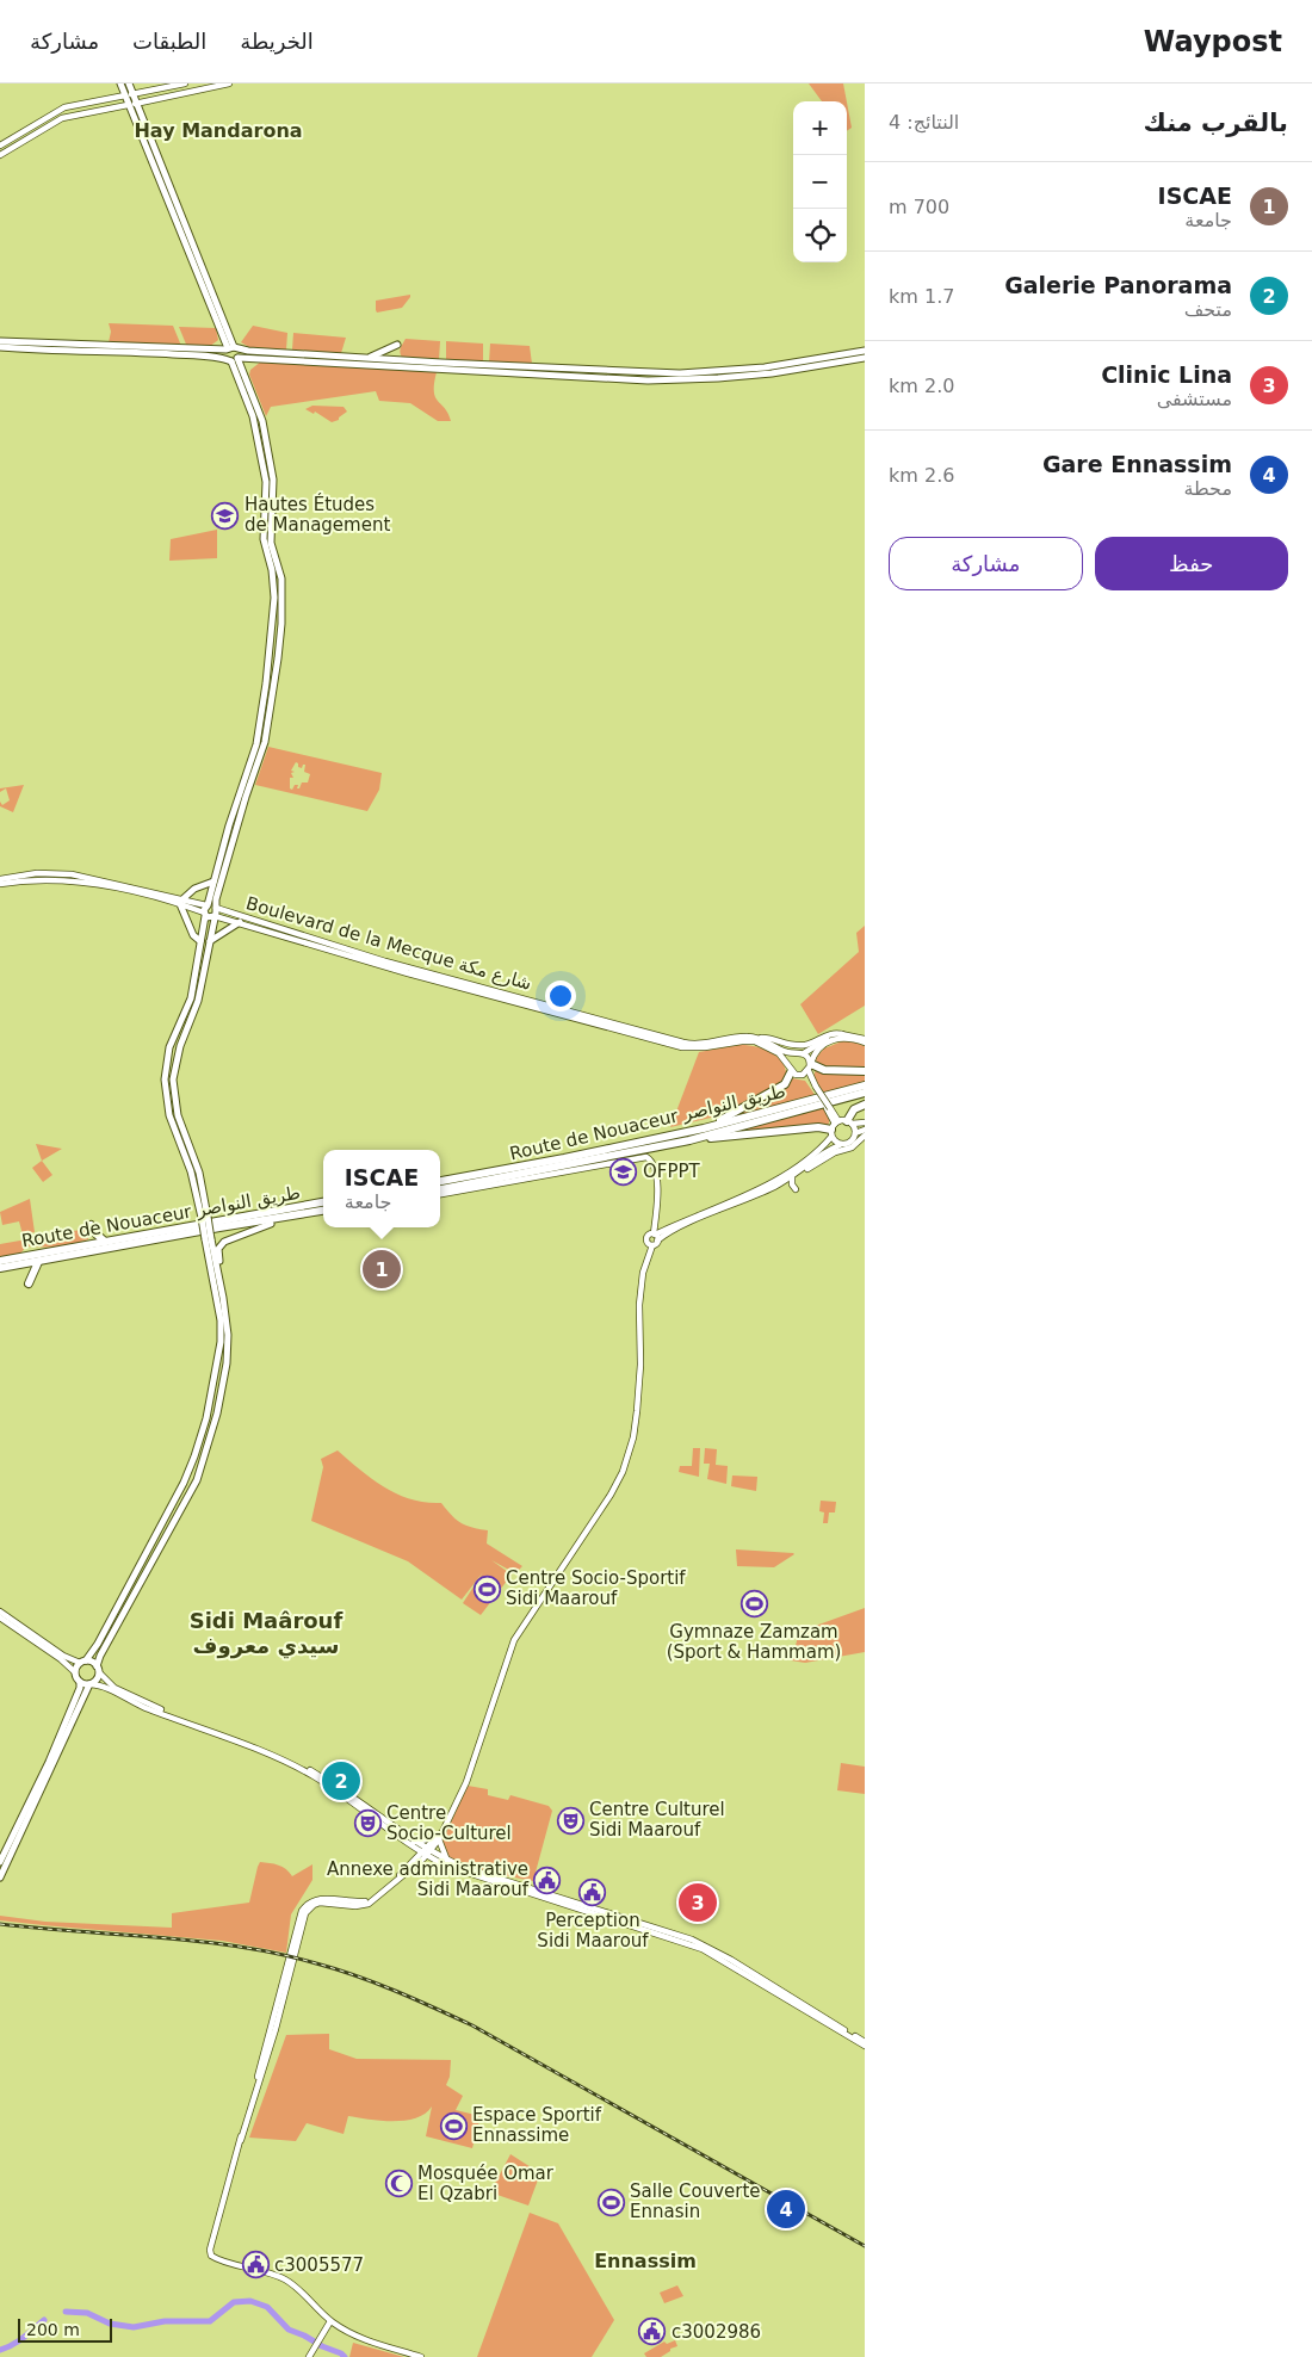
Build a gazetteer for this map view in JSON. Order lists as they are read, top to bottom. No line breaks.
{"streets":{"highway":["Route de Nouaceur طريق النواصر"],"street":["Boulevard de la Mecque شارع مكة"]},"districts":["Hay Mandarona","Sidi Maârouf سيدي معروف","Ennassim"],"places":{"school or university":["Hautes Études de Management","OFPPT"],"sports":["Centre Socio-Sportif Sidi Maarouf","Gymnaze Zamzam (Sport & Hammam)","Espace Sportif Ennassime","Salle Couverte Ennasin"],"theatre":["Centre Culturel Sidi Maarouf","Centre Socio-Culturel"],"public building":["Annexe administrative Sidi Maarouf","Perception Sidi Maarouf","c3005577","c3002986"],"mosque":["Mosquée Omar El Qzabri"]},"scale_bar":"200 m","page":{"header":"Waypost","nav":["الخريطة","الطبقات","مشاركة"],"heading":["بالقرب منك","النتائج: 4"],"map_buttons":["+","−"],"list":[{"mark":"1","name":"ISCAE","note":"جامعة","value":"700 m"},{"mark":"2","name":"Galerie Panorama","note":"متحف","value":"1.7 km"},{"mark":"3","name":"Clinic Lina","note":"مستشفى","value":"2.0 km"},{"mark":"4","name":"Gare Ennassim","note":"محطة","value":"2.6 km"}],"buttons":["حفظ","مشاركة"],"popup":["ISCAE","جامعة"],"pins":["1","2","3","4"],"scale":"200 m"}}
